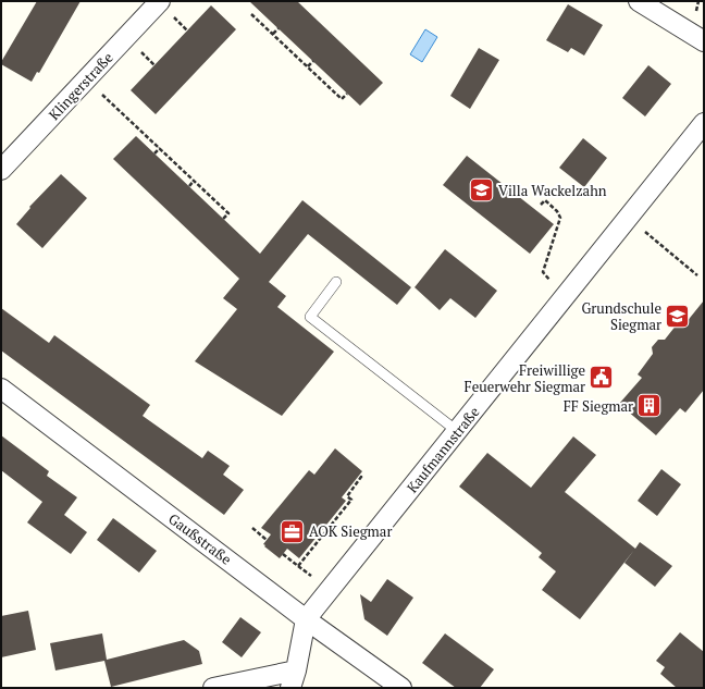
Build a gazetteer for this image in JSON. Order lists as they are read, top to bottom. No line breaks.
{"streets":{"street":["Klingerstraße","Kaufmannstraße","Gaußstraße"]},"crossings":[["Kaufmannstraße","Gaußstraße"]],"places":{"school or university":["Villa Wackelzahn","Grundschule Siegmar"],"public building":["Freiwillige Feuerwehr Siegmar"],"building":["FF Siegmar"],"office":["AOK Siegmar"]}}
